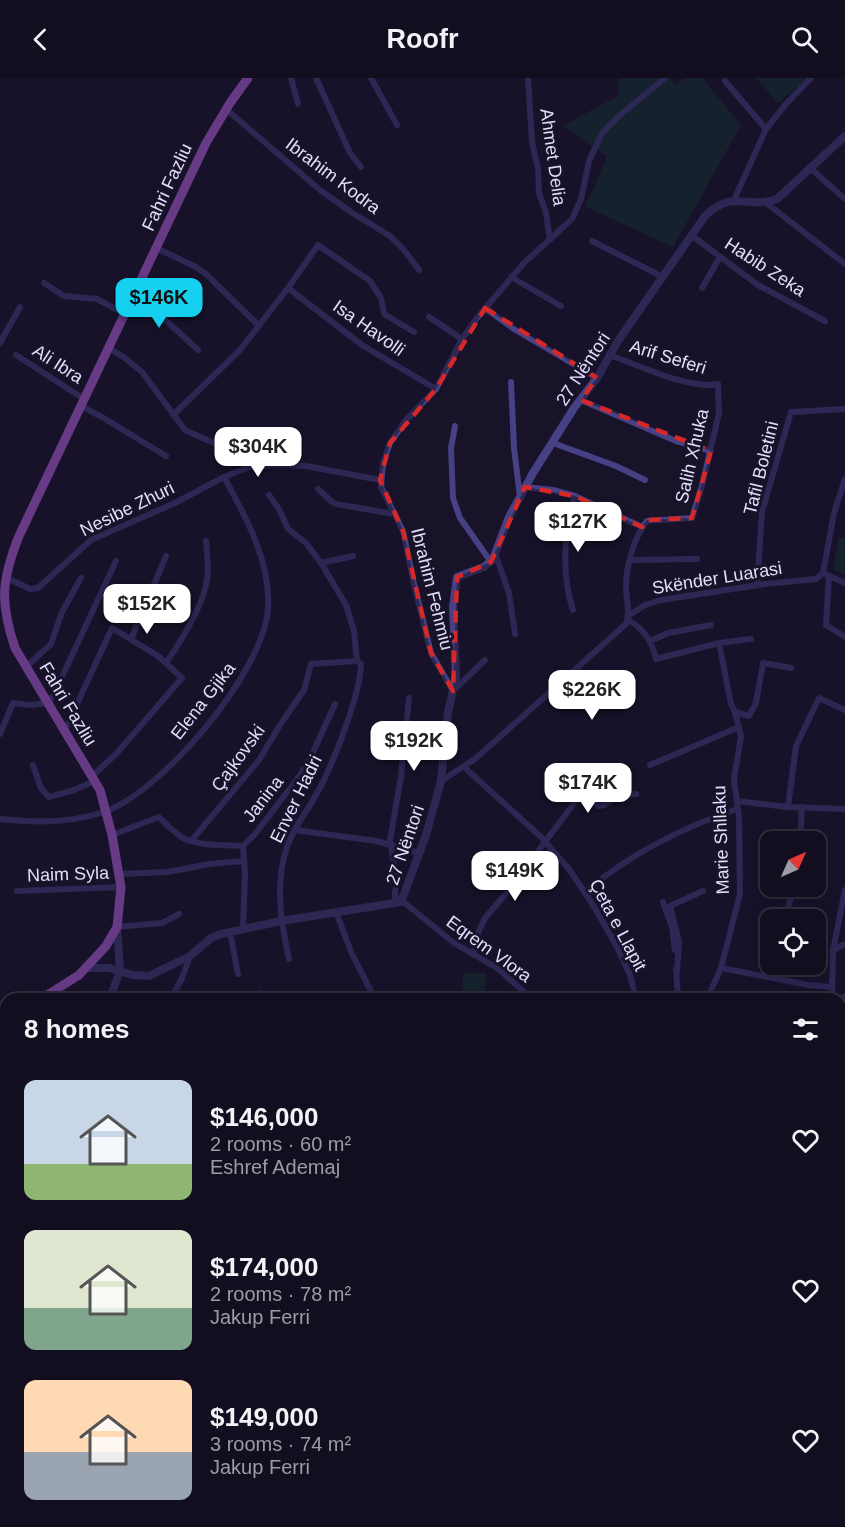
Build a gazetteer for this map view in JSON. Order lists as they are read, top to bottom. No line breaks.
{"streets":{"main road":["Fahri Fazliu"],"street":["Ahmet Delia","Ibrahim Kodra","Habib Zeka","Isa Havolli","Arif Seferi","Ali Ibra","27 Nëntori","Salih Xhuka","Tafil Boletini","Nesibe Zhuri","Skënder Luarasi","Ibrahim Fehmiu","Elena Gjika","Çajkovski","Janina","Enver Hadri","Marie Shllaku","Naim Syla","Çeta e Llapit","Eqrem Vlora"]},"crossings":[["Ibrahim Kodra","Fahri Fazliu"],["Fahri Fazliu","Ali Ibra"],["Fahri Fazliu","Nesibe Zhuri"],["Fahri Fazliu","Elena Gjika"],["Fahri Fazliu","Naim Syla"],["Habib Zeka","27 Nëntori"],["Arif Seferi","27 Nëntori"],["Arif Seferi","Salih Xhuka"],["27 Nëntori","Skënder Luarasi"],["27 Nëntori","Ibrahim Fehmiu"],["27 Nëntori","Eqrem Vlora"],["Tafil Boletini","Skënder Luarasi"],["Nesibe Zhuri","Ibrahim Fehmiu"],["Nesibe Zhuri","Elena Gjika"],["Skënder Luarasi","Çeta e Llapit"],["Çajkovski","Enver Hadri"]],"north":"top right","page":{"header":"Roofr","price":["$146K","$304K","$127K","$152K","$226K","$192K","$174K","$149K"],"heading":"8 homes","list":[{"name":"$146,000","note":"2 rooms · 60 m² · Eshref Ademaj"},{"name":"$174,000","note":"2 rooms · 78 m² · Jakup Ferri"},{"name":"$149,000","note":"3 rooms · 74 m² · Jakup Ferri"}]}}
